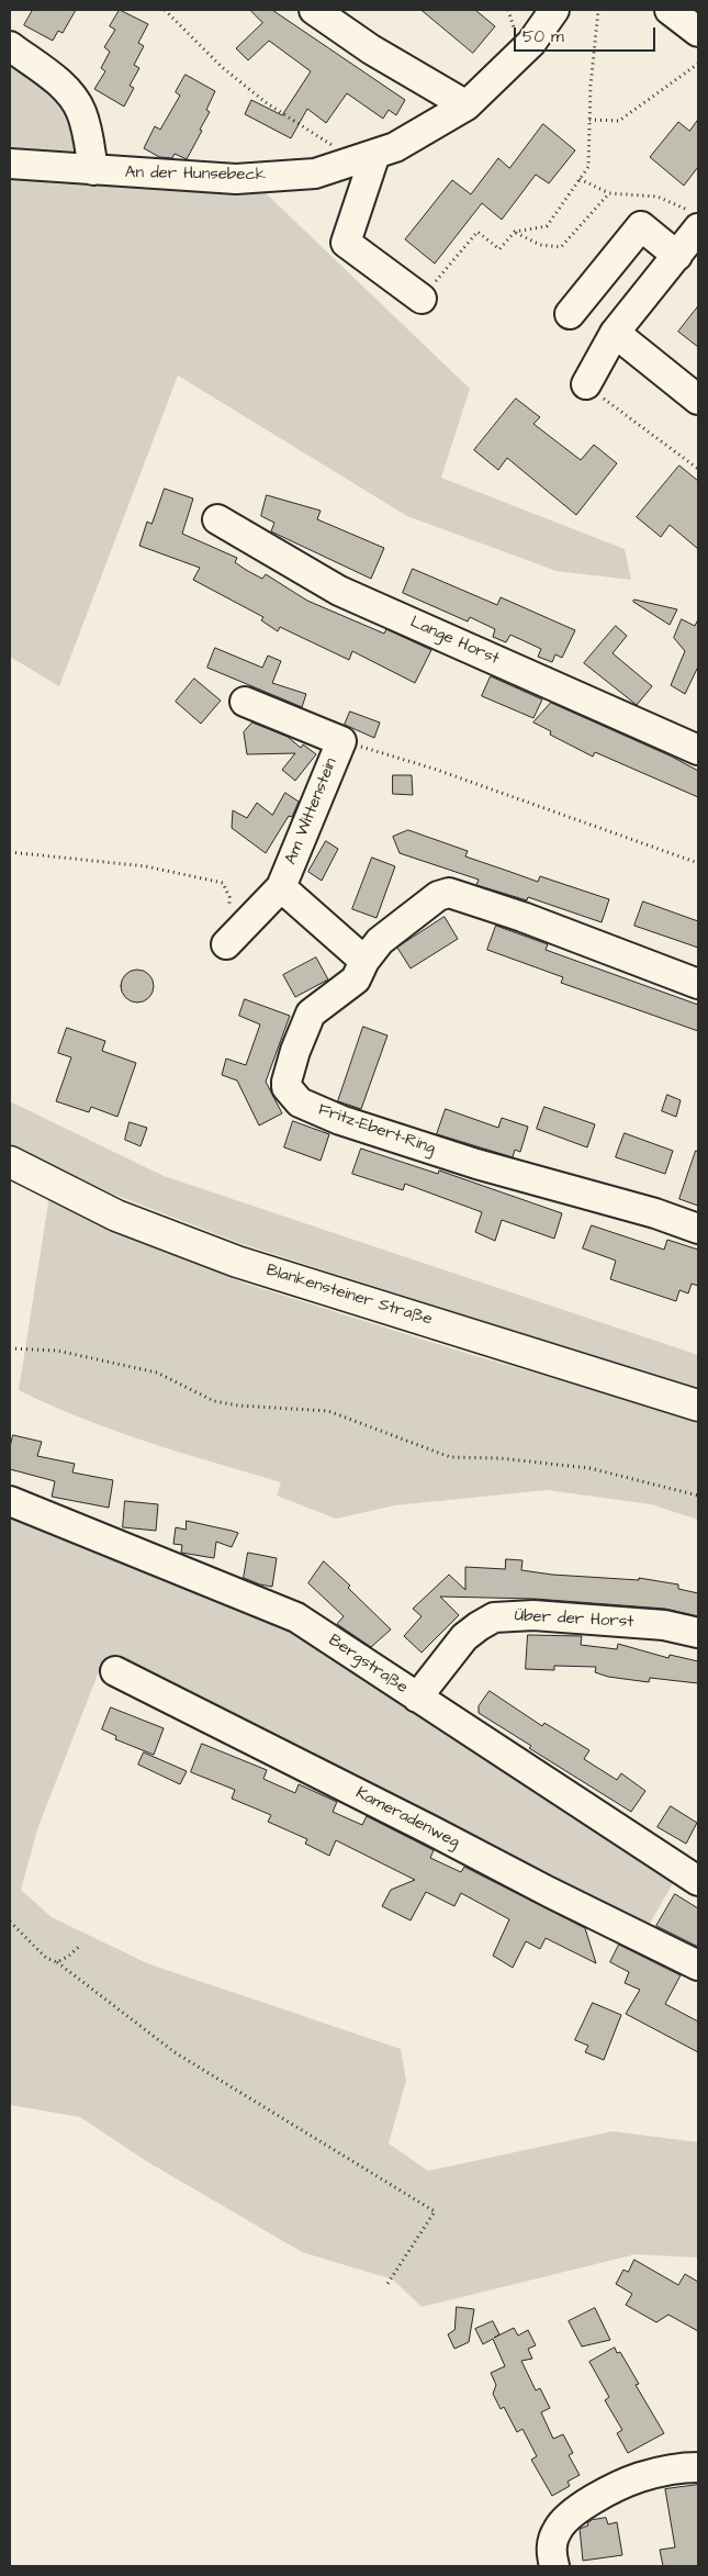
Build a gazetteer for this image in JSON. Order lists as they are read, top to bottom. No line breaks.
{"streets":{"main road":["Blankensteiner Straße"],"street":["An der Hunsebeck","Lange Horst","Am Wittenstein","Fritz-Ebert-Ring","Über der Horst","Bergstraße","Kameradenweg"]},"crossings":[["Über der Horst","Bergstraße"]],"scale_bar":"50 m"}
